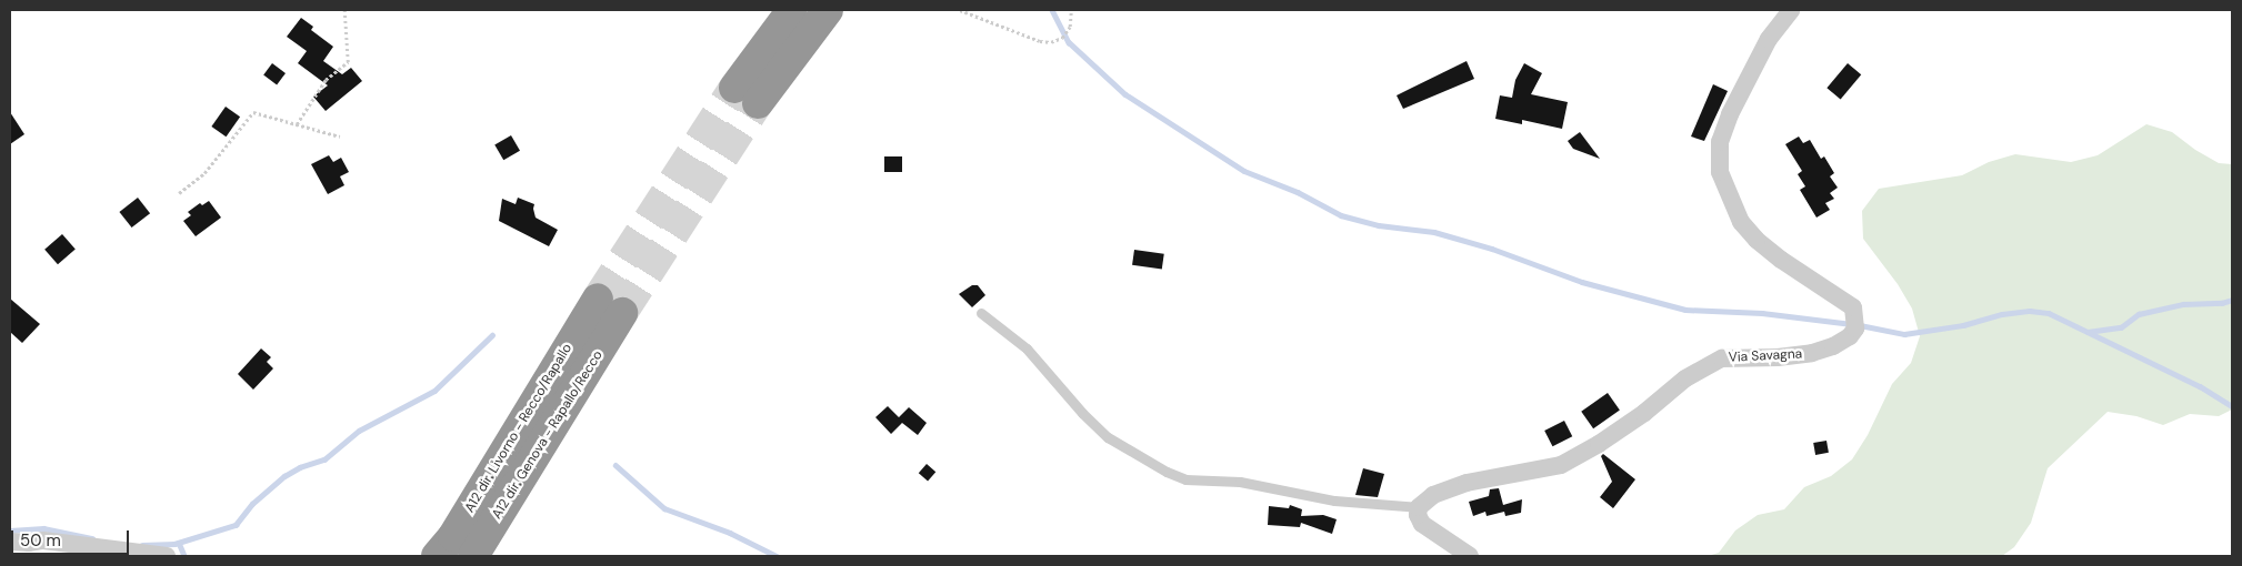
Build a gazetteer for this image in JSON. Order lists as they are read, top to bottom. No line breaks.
{"streets":{"highway":["A12 dir. Livorno - Recco/Rapallo","A12 dir. Genova - Rapallo/Recco"],"street":["Via Savagna"]},"crossings":[["A12 dir. Livorno - Recco/Rapallo","A12 dir. Genova - Rapallo/Recco"]],"scale_bar":"50 m"}
